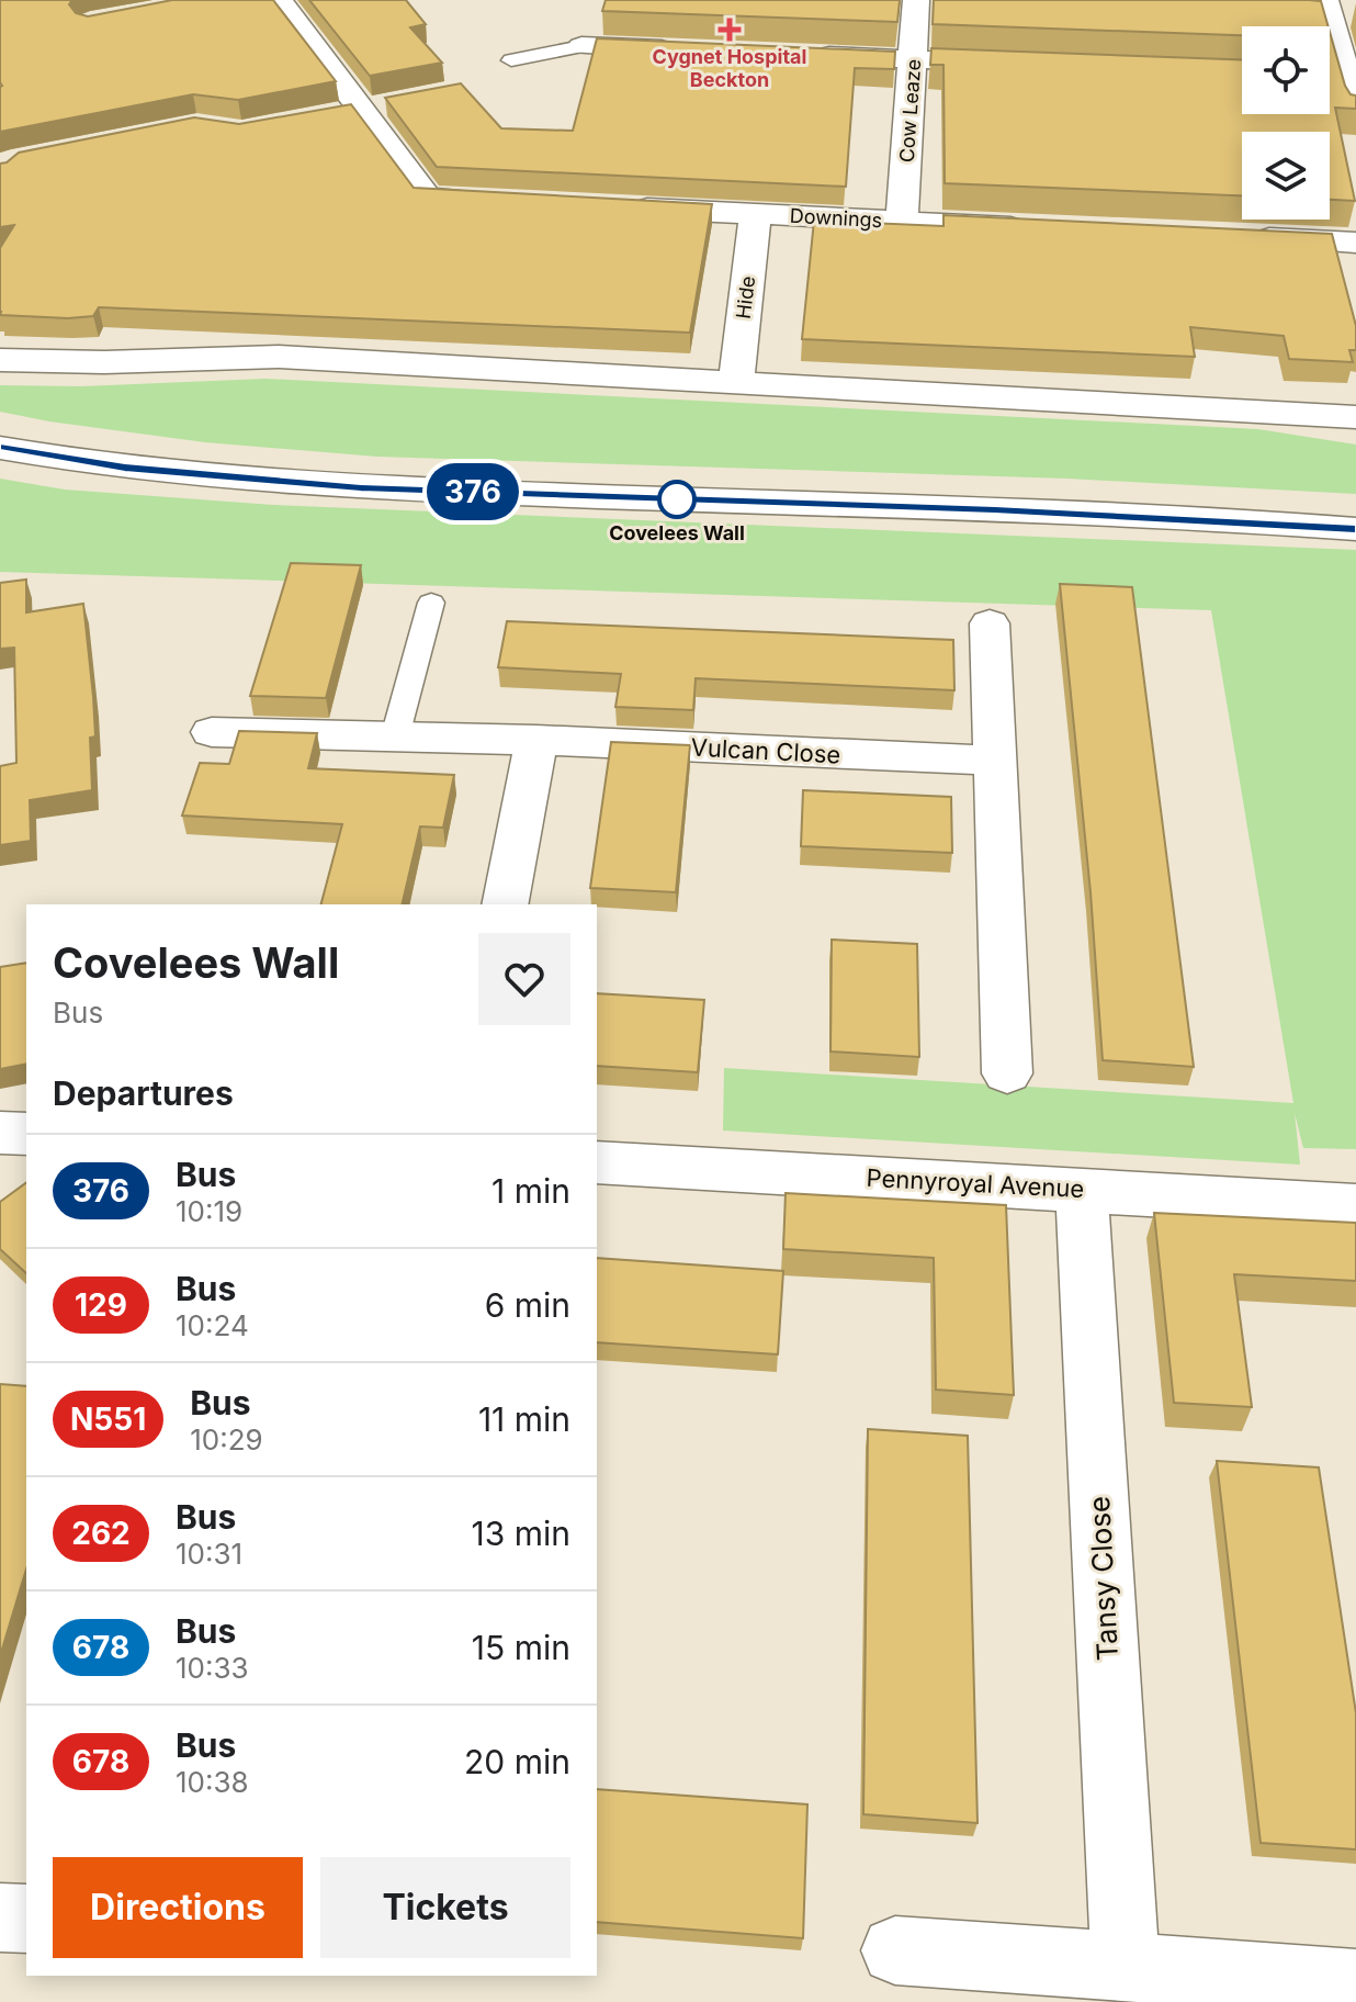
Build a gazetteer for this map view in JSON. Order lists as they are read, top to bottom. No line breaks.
{"streets":{"street":["Cow Leaze","Downings","Hide","Vulcan Close","Pennyroyal Avenue","Tansy Close"]},"crossings":[["Cow Leaze","Downings"],["Downings","Hide"],["Pennyroyal Avenue","Tansy Close"]],"places":{"health":["Cygnet Hospital Beckton"],"other":["Covelees Wall"]},"lines":["bus line 376"],"page":{"on_map":"376","heading":[["Covelees Wall","Bus"],"Departures"],"list":[{"mark":"376","name":"Bus","note":"10:19","value":"1 min"},{"mark":"129","name":"Bus","note":"10:24","value":"6 min"},{"mark":"N551","name":"Bus","note":"10:29","value":"11 min"},{"mark":"262","name":"Bus","note":"10:31","value":"13 min"},{"mark":"678","name":"Bus","note":"10:33","value":"15 min"},{"mark":"678","name":"Bus","note":"10:38","value":"20 min"}],"buttons":["Directions","Tickets"]}}
